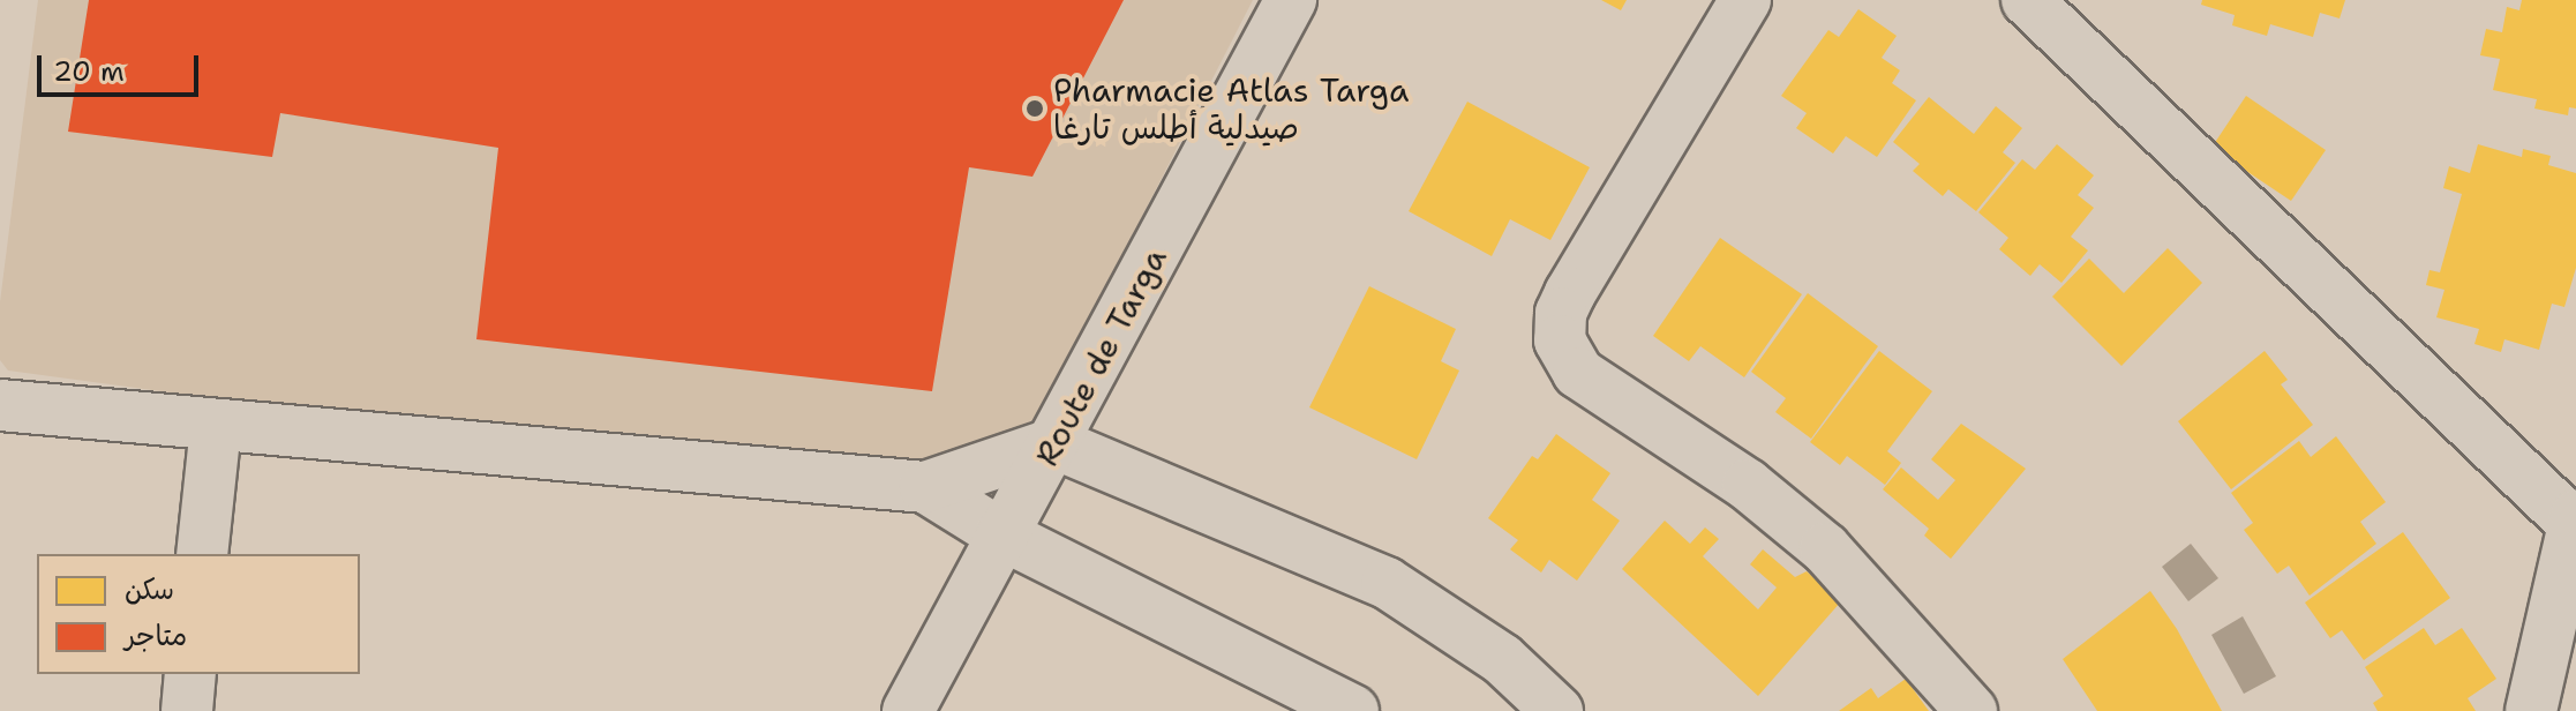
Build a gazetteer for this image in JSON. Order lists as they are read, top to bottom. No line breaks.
{"streets":{"street":["Route de Targa"]},"places":["Pharmacie Atlas Targa صيدلية أطلس تارغا"],"legend":["سكن","متاجر"],"scale_bar":"20 m"}
